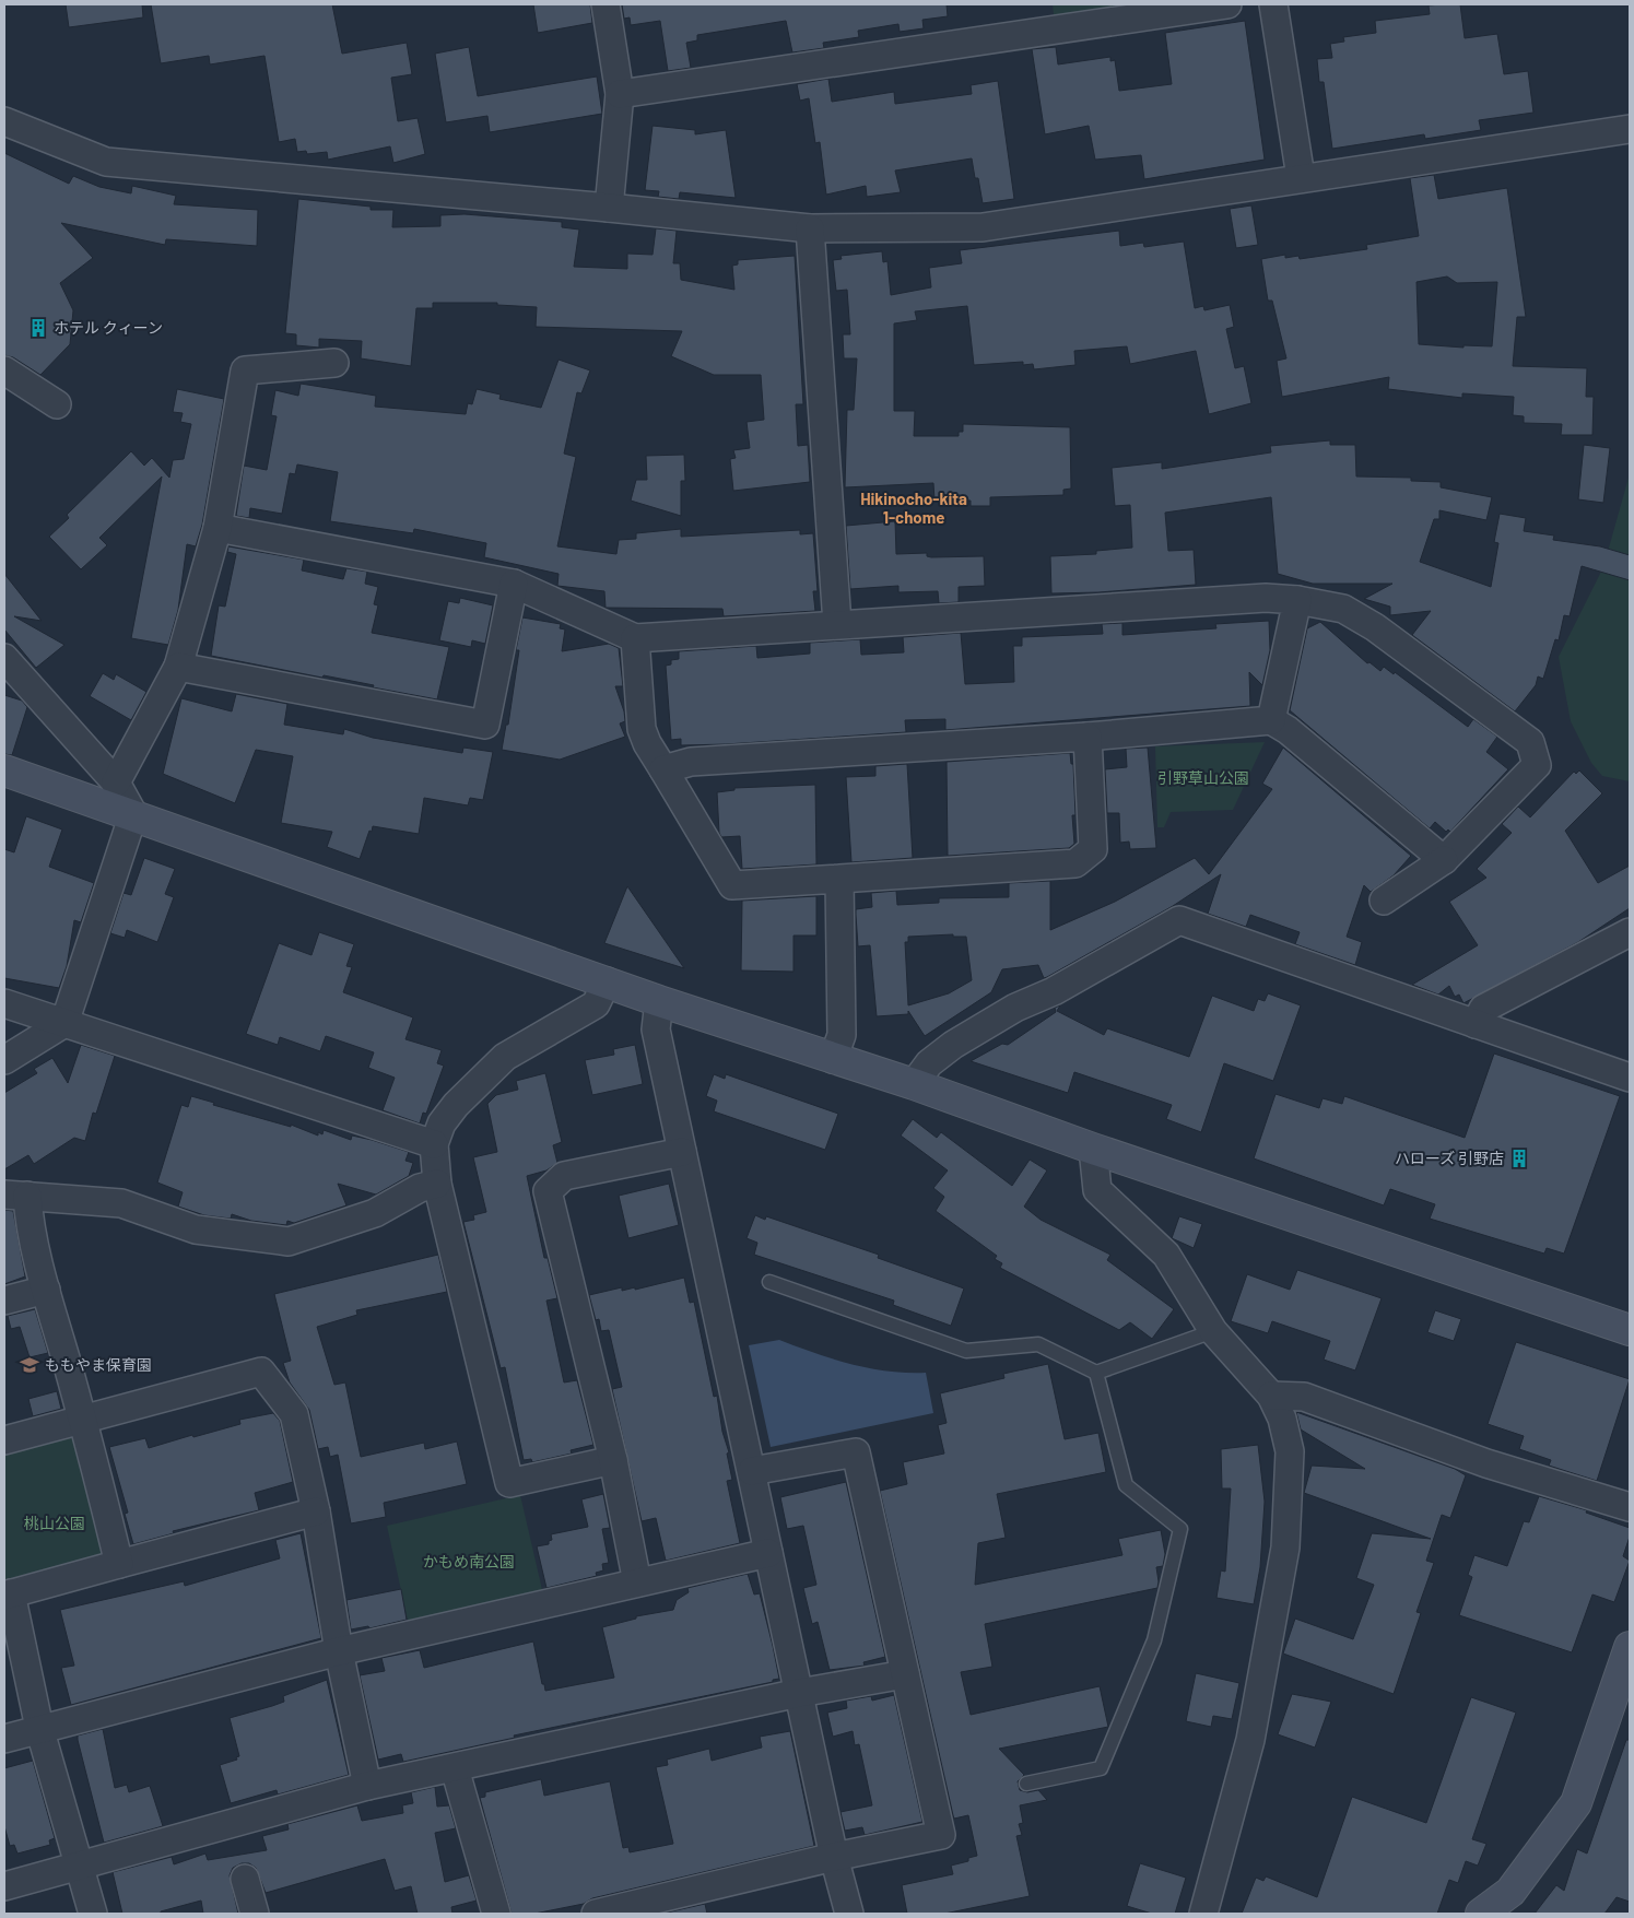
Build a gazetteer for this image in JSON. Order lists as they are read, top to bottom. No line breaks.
{"districts":["Hikinocho-kita 1-chome"],"parks":["引野草山公園","桃山公園","かもめ南公園"],"places":{"building":["ホテル クィーン","ハローズ 引野店"],"school or university":["ももやま保育園"]}}
